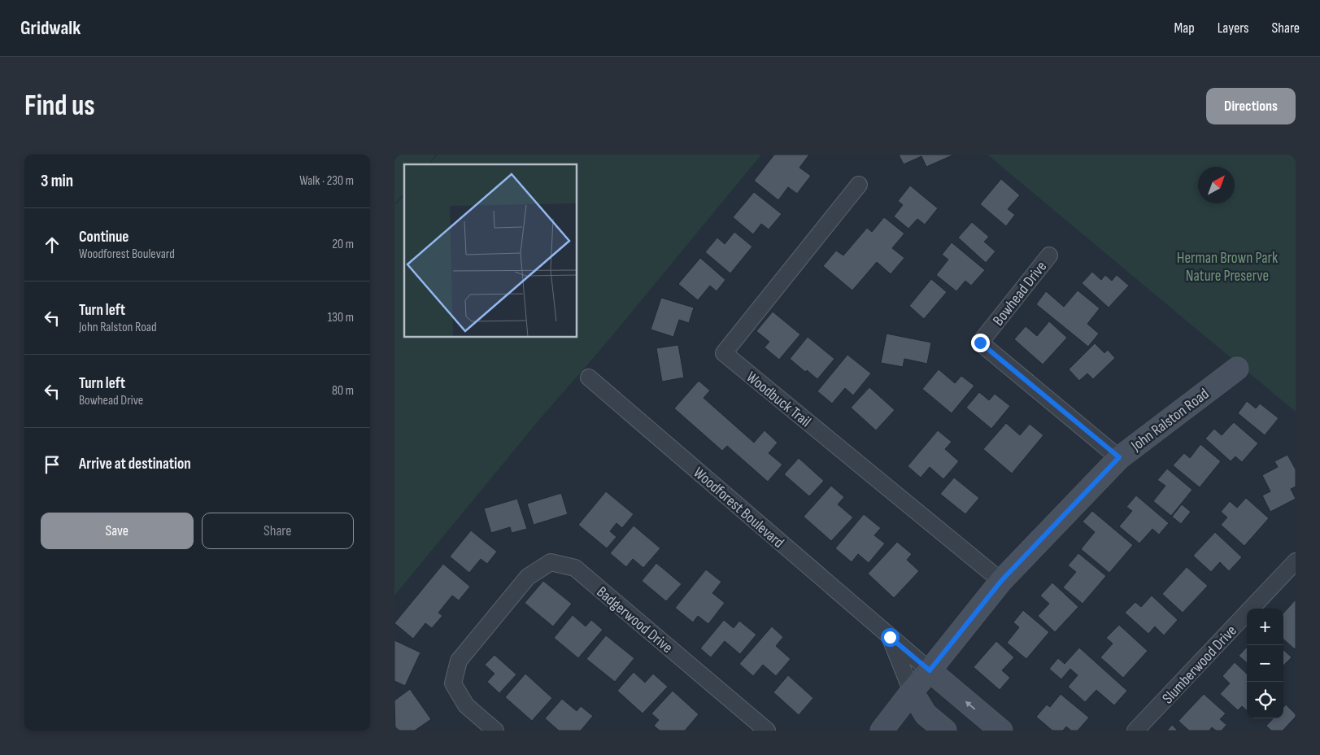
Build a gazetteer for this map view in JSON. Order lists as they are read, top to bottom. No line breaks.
{"streets":{"street":["Bowhead Drive","Woodbuck Trail","John Ralston Road","Woodforest Boulevard","Badgerwood Drive","Slumberwood Drive"]},"crossings":[["Bowhead Drive","John Ralston Road"],["Woodbuck Trail","John Ralston Road"],["John Ralston Road","Woodforest Boulevard"]],"parks":["Herman Brown Park Nature Preserve"],"north":"top right","page":{"header":"Gridwalk","nav":["Map","Layers","Share"],"buttons":["Directions",["Save","Share"]],"title":"Find us","heading":["3 min","Walk · 230 m"],"list":[["Continue","Woodforest Boulevard","20 m"],["Turn left","John Ralston Road","130 m"],["Turn left","Bowhead Drive","80 m"],"Arrive at destination"],"map_buttons":["+","−"]}}
